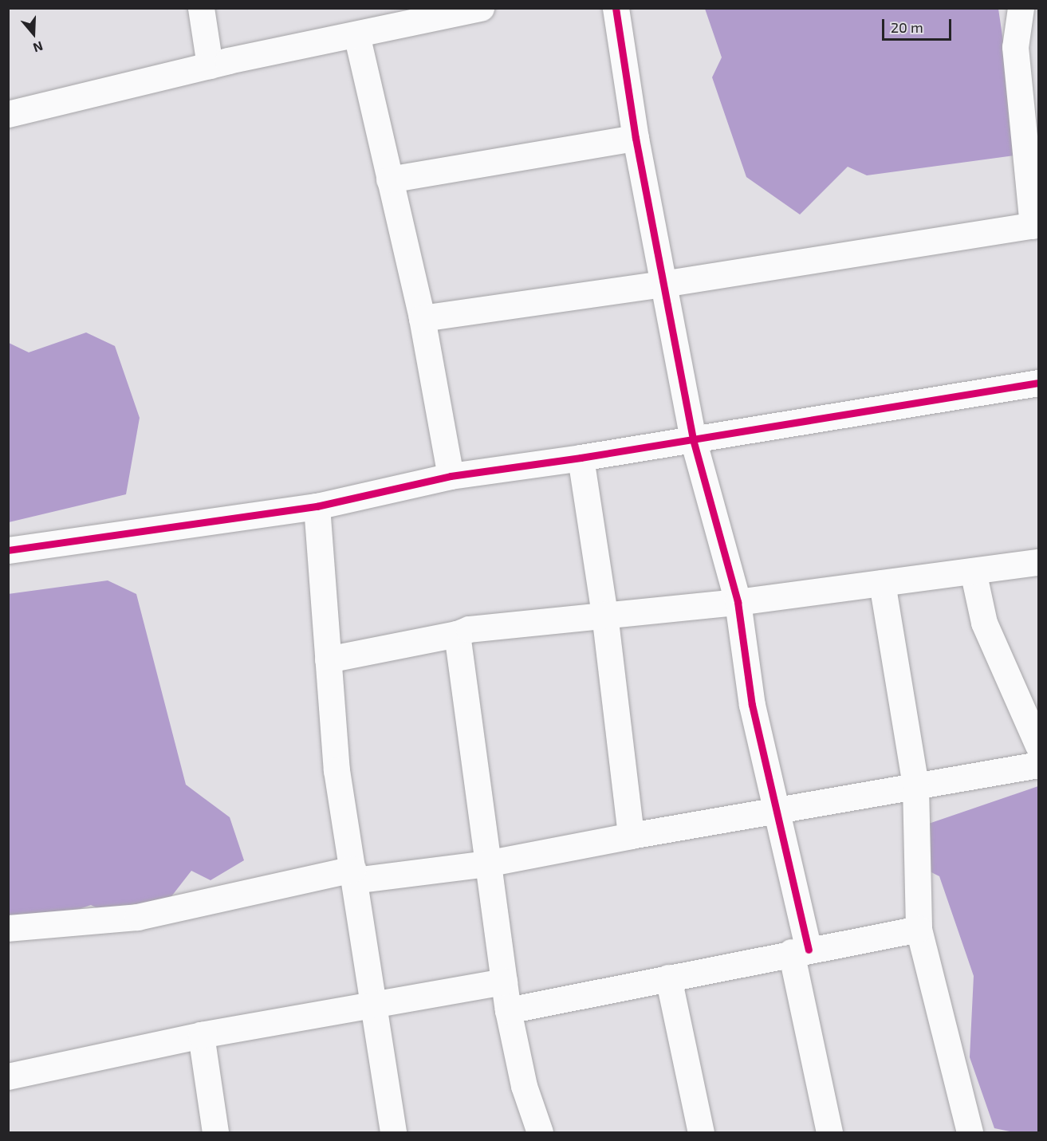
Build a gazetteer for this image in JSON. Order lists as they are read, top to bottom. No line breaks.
{"scale_bar":"20 m","north":"bottom"}
